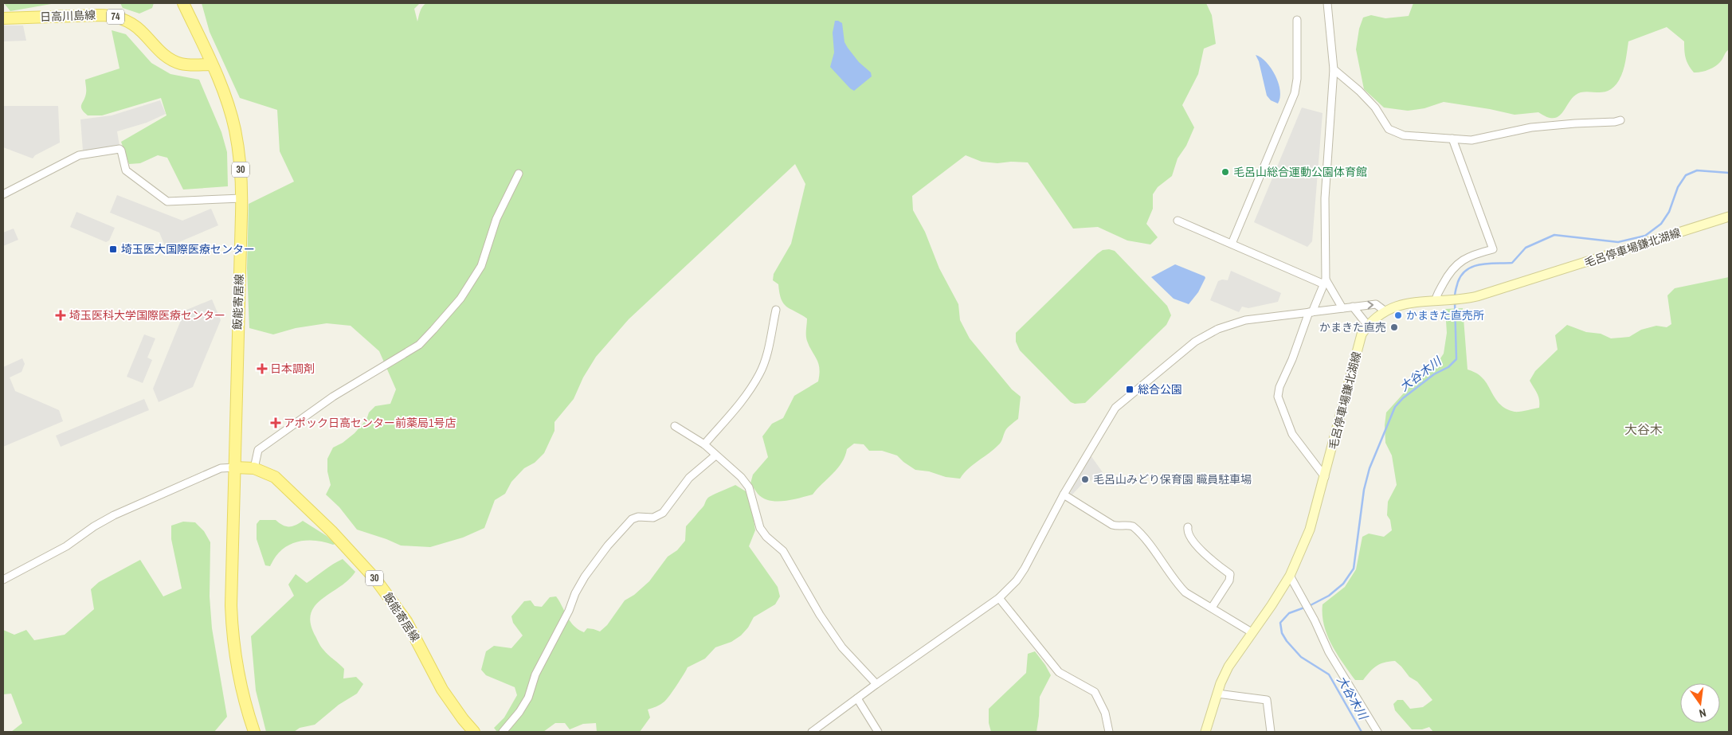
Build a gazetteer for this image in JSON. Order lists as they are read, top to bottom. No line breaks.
{"streets":{"main road":["日高川島線","74","30","毛呂停車場鎌北湖線","飯能寄居線"]},"crossings":[["日高川島線","飯能寄居線"]],"districts":["大谷木"],"water":["大谷木川"],"places":{"other":["毛呂山総合運動公園体育館","かまきた直売所","かまきた直売","毛呂山みどり保育園 職員駐車場"],"transit":["埼玉医大国際医療センター","総合公園"],"health":["埼玉医科大学国際医療センター","日本調剤","アポック日高センター前薬局1号店"]},"north":"bottom"}
